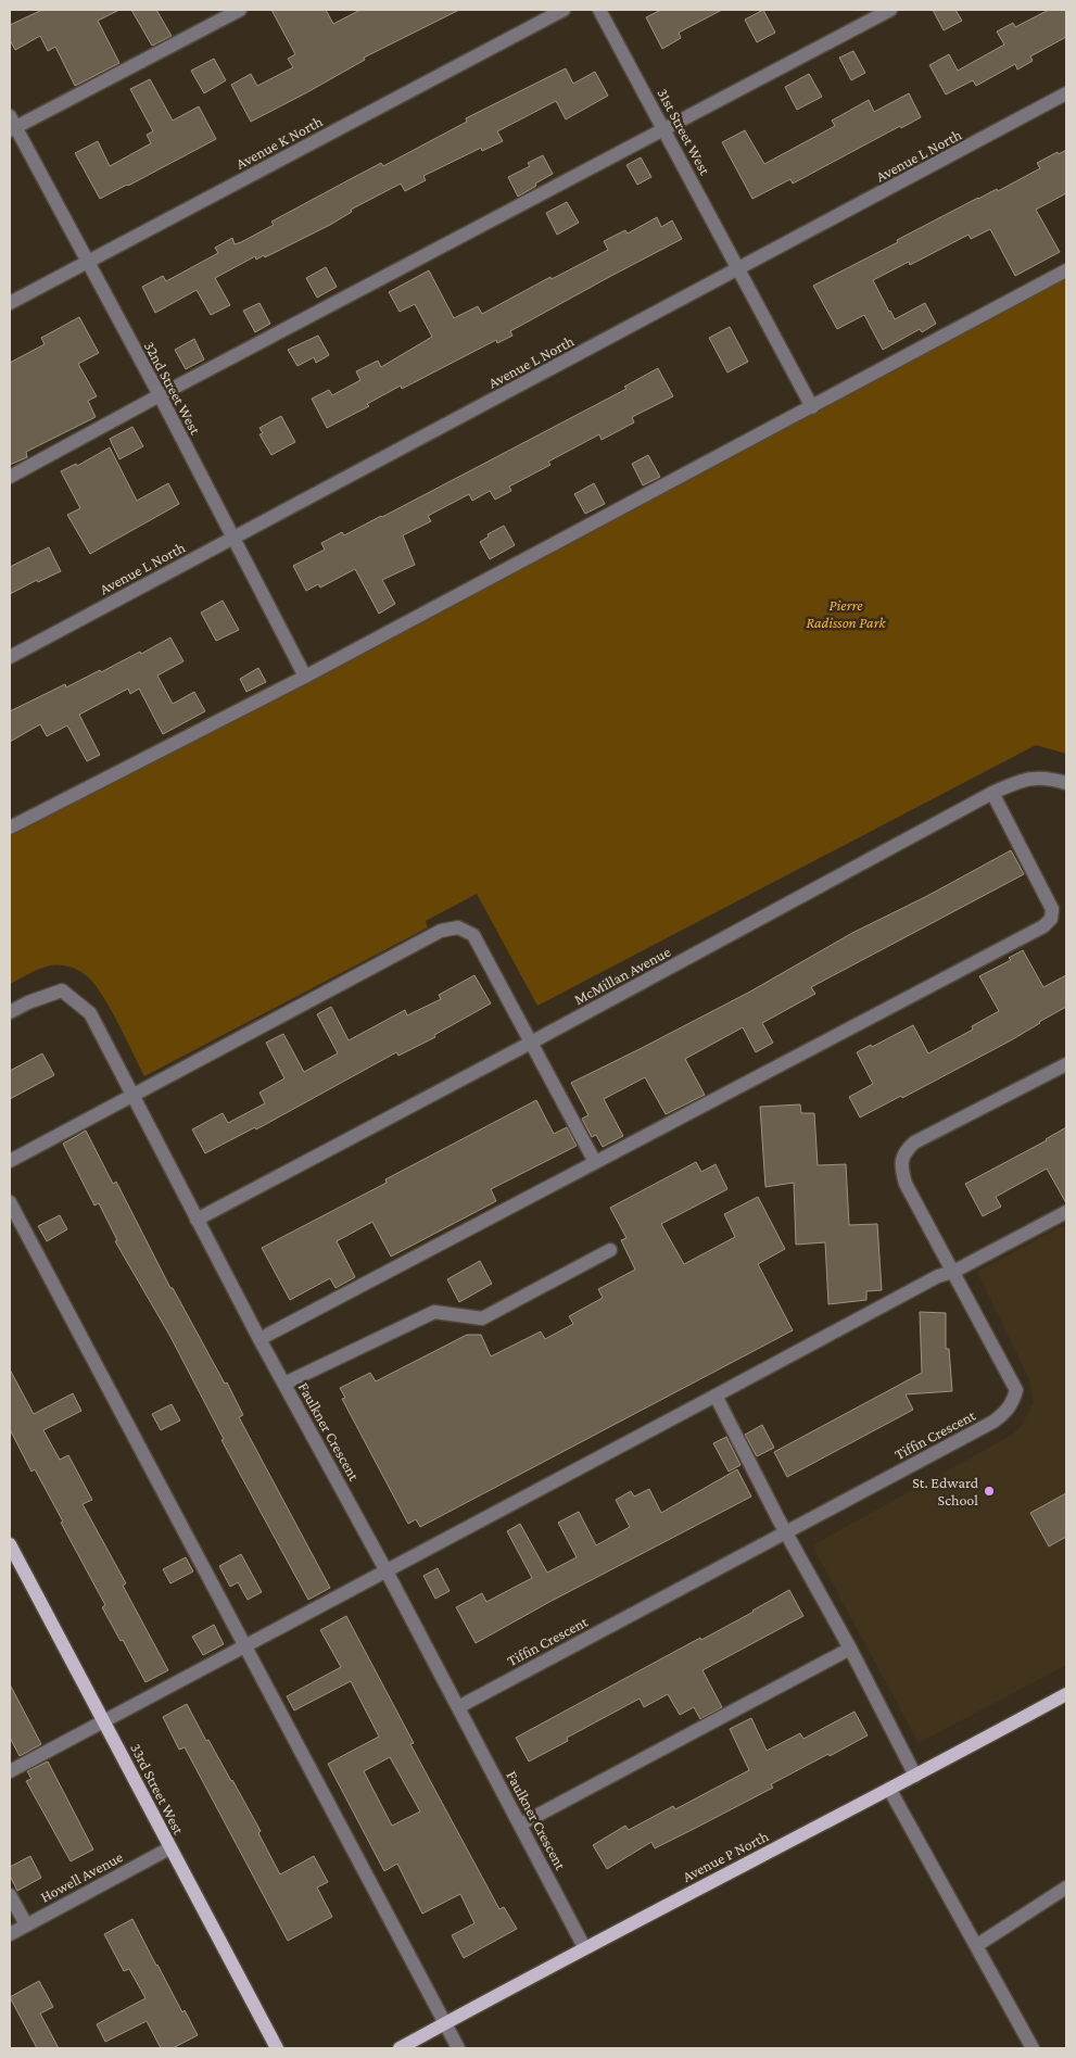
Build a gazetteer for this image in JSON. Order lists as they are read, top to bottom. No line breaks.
{"streets":{"main road":["33rd Street West","Avenue P North"],"street":["31st Street West","Avenue K North","Avenue L North","32nd Street West","McMillan Avenue","Faulkner Crescent","Tiffin Crescent","Howell Avenue"]},"crossings":[["31st Street West","Avenue L North"],["Avenue K North","32nd Street West"],["Avenue L North","32nd Street West"],["McMillan Avenue","Faulkner Crescent"],["Faulkner Crescent","Tiffin Crescent"],["Faulkner Crescent","Avenue P North"],["33rd Street West","Howell Avenue"]],"parks":["Pierre Radisson Park"],"places":["St. Edward School"]}
